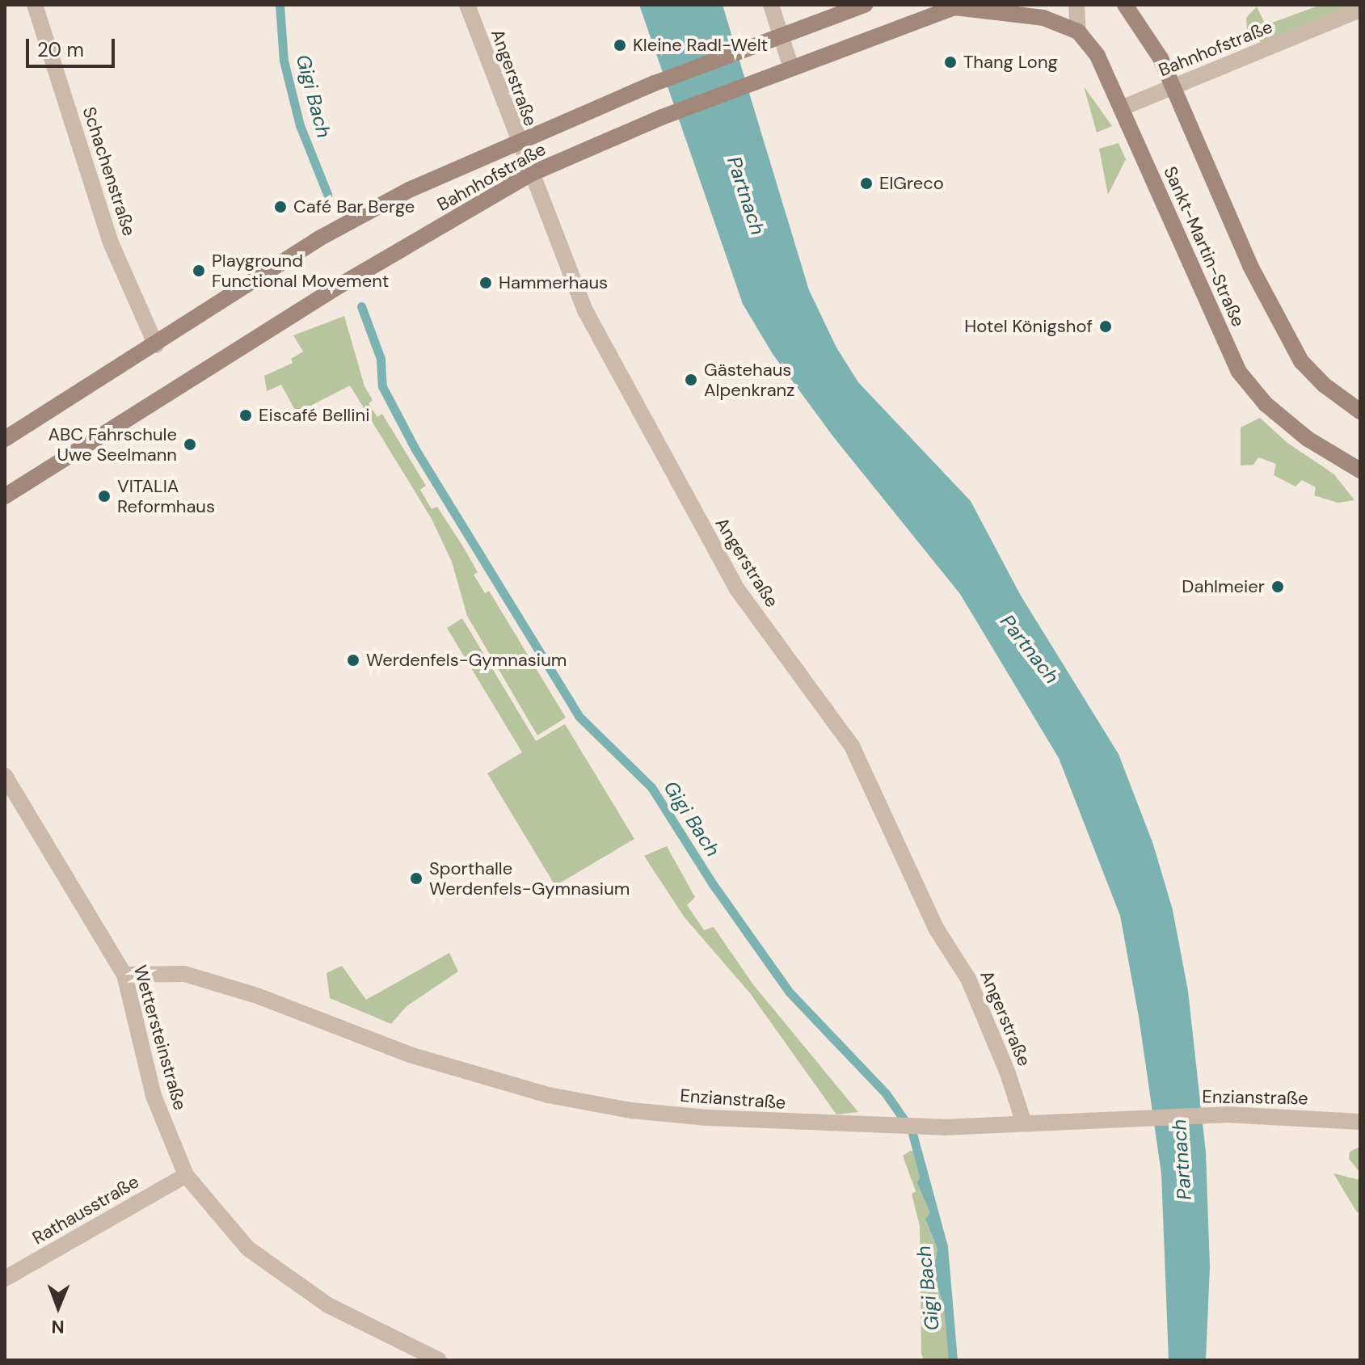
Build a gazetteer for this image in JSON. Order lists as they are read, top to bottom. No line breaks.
{"streets":{"main road":["Bahnhofstraße","Sankt-Martin-Straße"],"street":["Angerstraße","Schachenstraße","Wettersteinstraße","Enzianstraße","Rathausstraße"]},"crossings":[["Bahnhofstraße","Angerstraße"],["Bahnhofstraße","Schachenstraße"],["Bahnhofstraße","Sankt-Martin-Straße"],["Angerstraße","Enzianstraße"],["Wettersteinstraße","Enzianstraße"],["Wettersteinstraße","Rathausstraße"]],"water":["Gigi Bach","Partnach"],"places":["Kleine Radl-Welt","Thang Long","ElGreco","Café Bar Berge","Playground Functional Movement","Hammerhaus","Hotel Königshof","Gästehaus Alpenkranz","Eiscafé Bellini","ABC Fahrschule Uwe Seelmann","VITALIA Reformhaus","Dahlmeier","Werdenfels-Gymnasium","Sporthalle Werdenfels-Gymnasium"],"scale_bar":"20 m","north":"bottom"}
